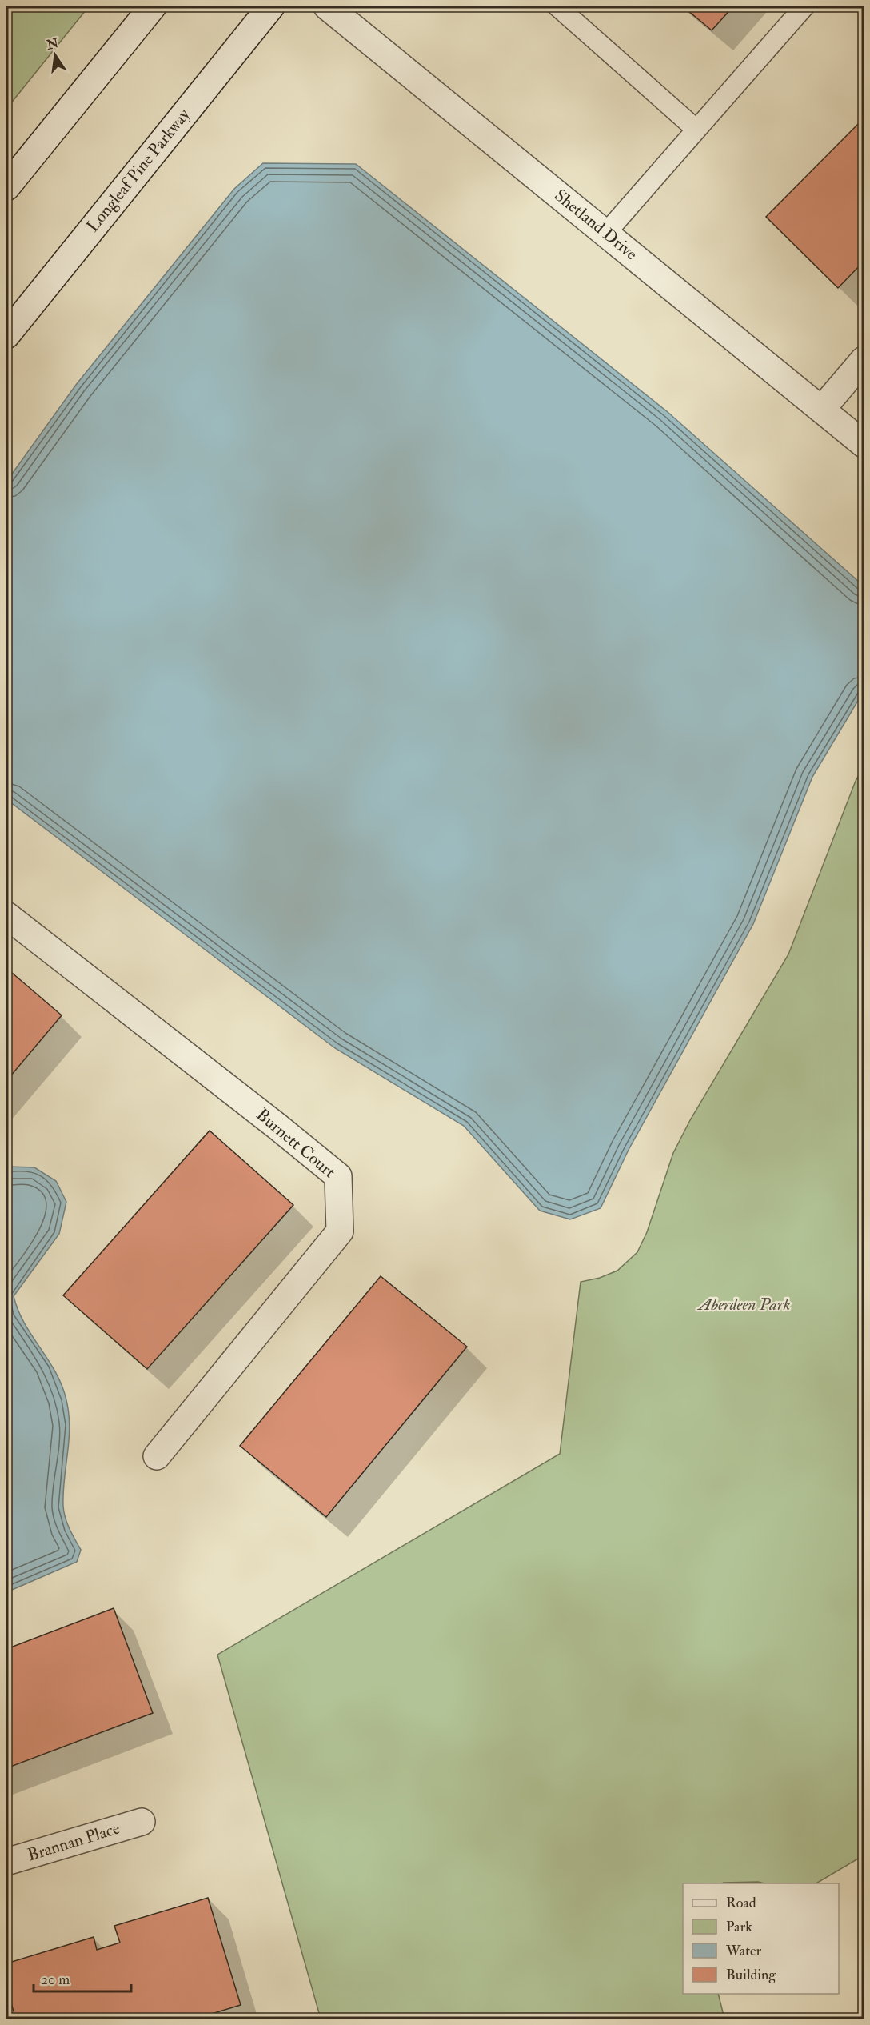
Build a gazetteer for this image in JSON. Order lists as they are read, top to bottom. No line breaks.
{"streets":{"street":["Longleaf Pine Parkway","Shetland Drive","Burnett Court","Brannan Place"]},"parks":["Aberdeen Park"],"legend":["Road","Park","Water","Building"],"scale_bar":"20 m","north":"top"}
